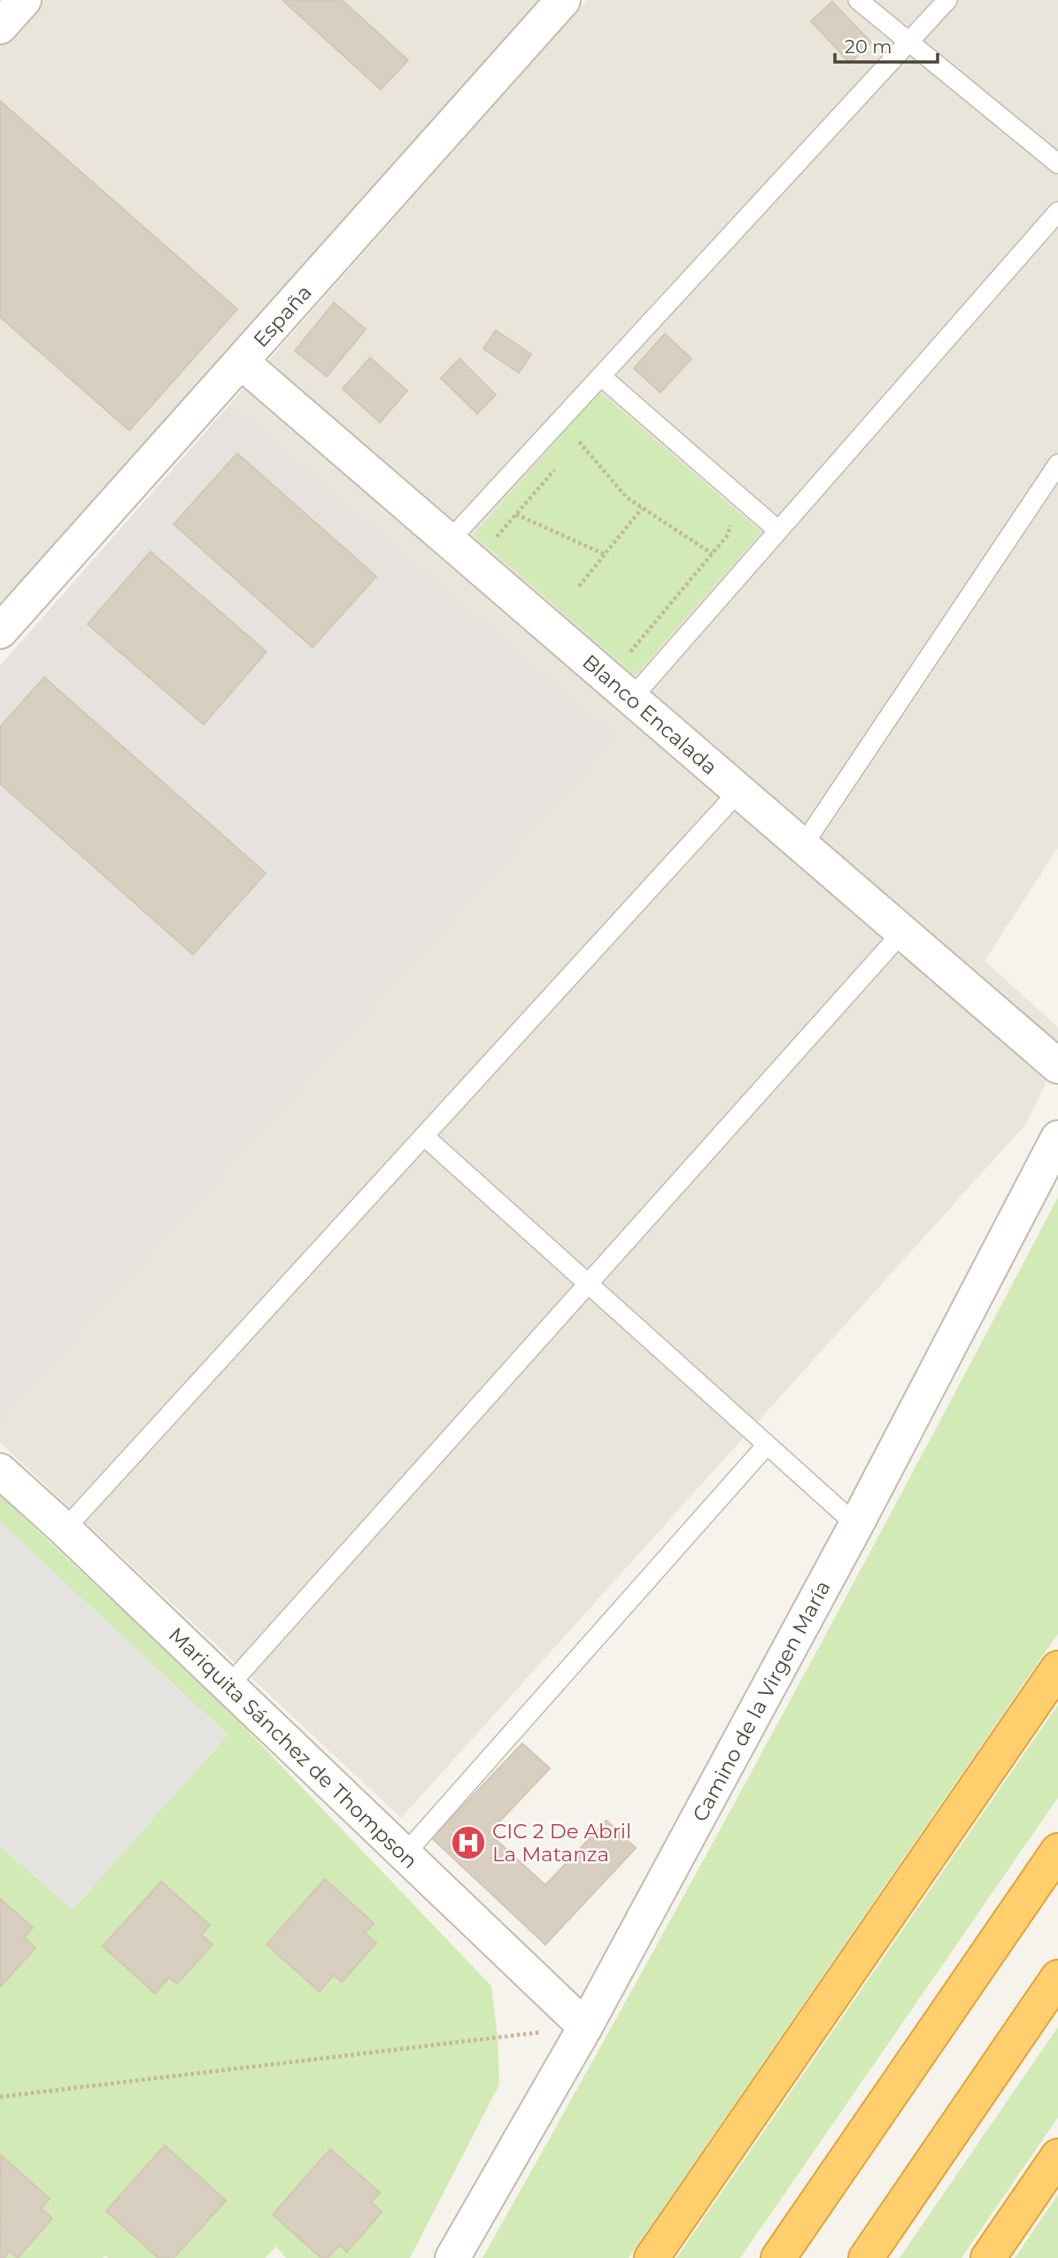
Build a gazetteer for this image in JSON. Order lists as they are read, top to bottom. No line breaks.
{"streets":{"street":["España","Blanco Encalada","Camino de la Virgen María","Mariquita Sánchez de Thompson"]},"crossings":[["España","Blanco Encalada"],["Camino de la Virgen María","Mariquita Sánchez de Thompson"]],"places":{"hospital":["CIC 2 De Abril La Matanza"]},"scale_bar":"20 m"}
